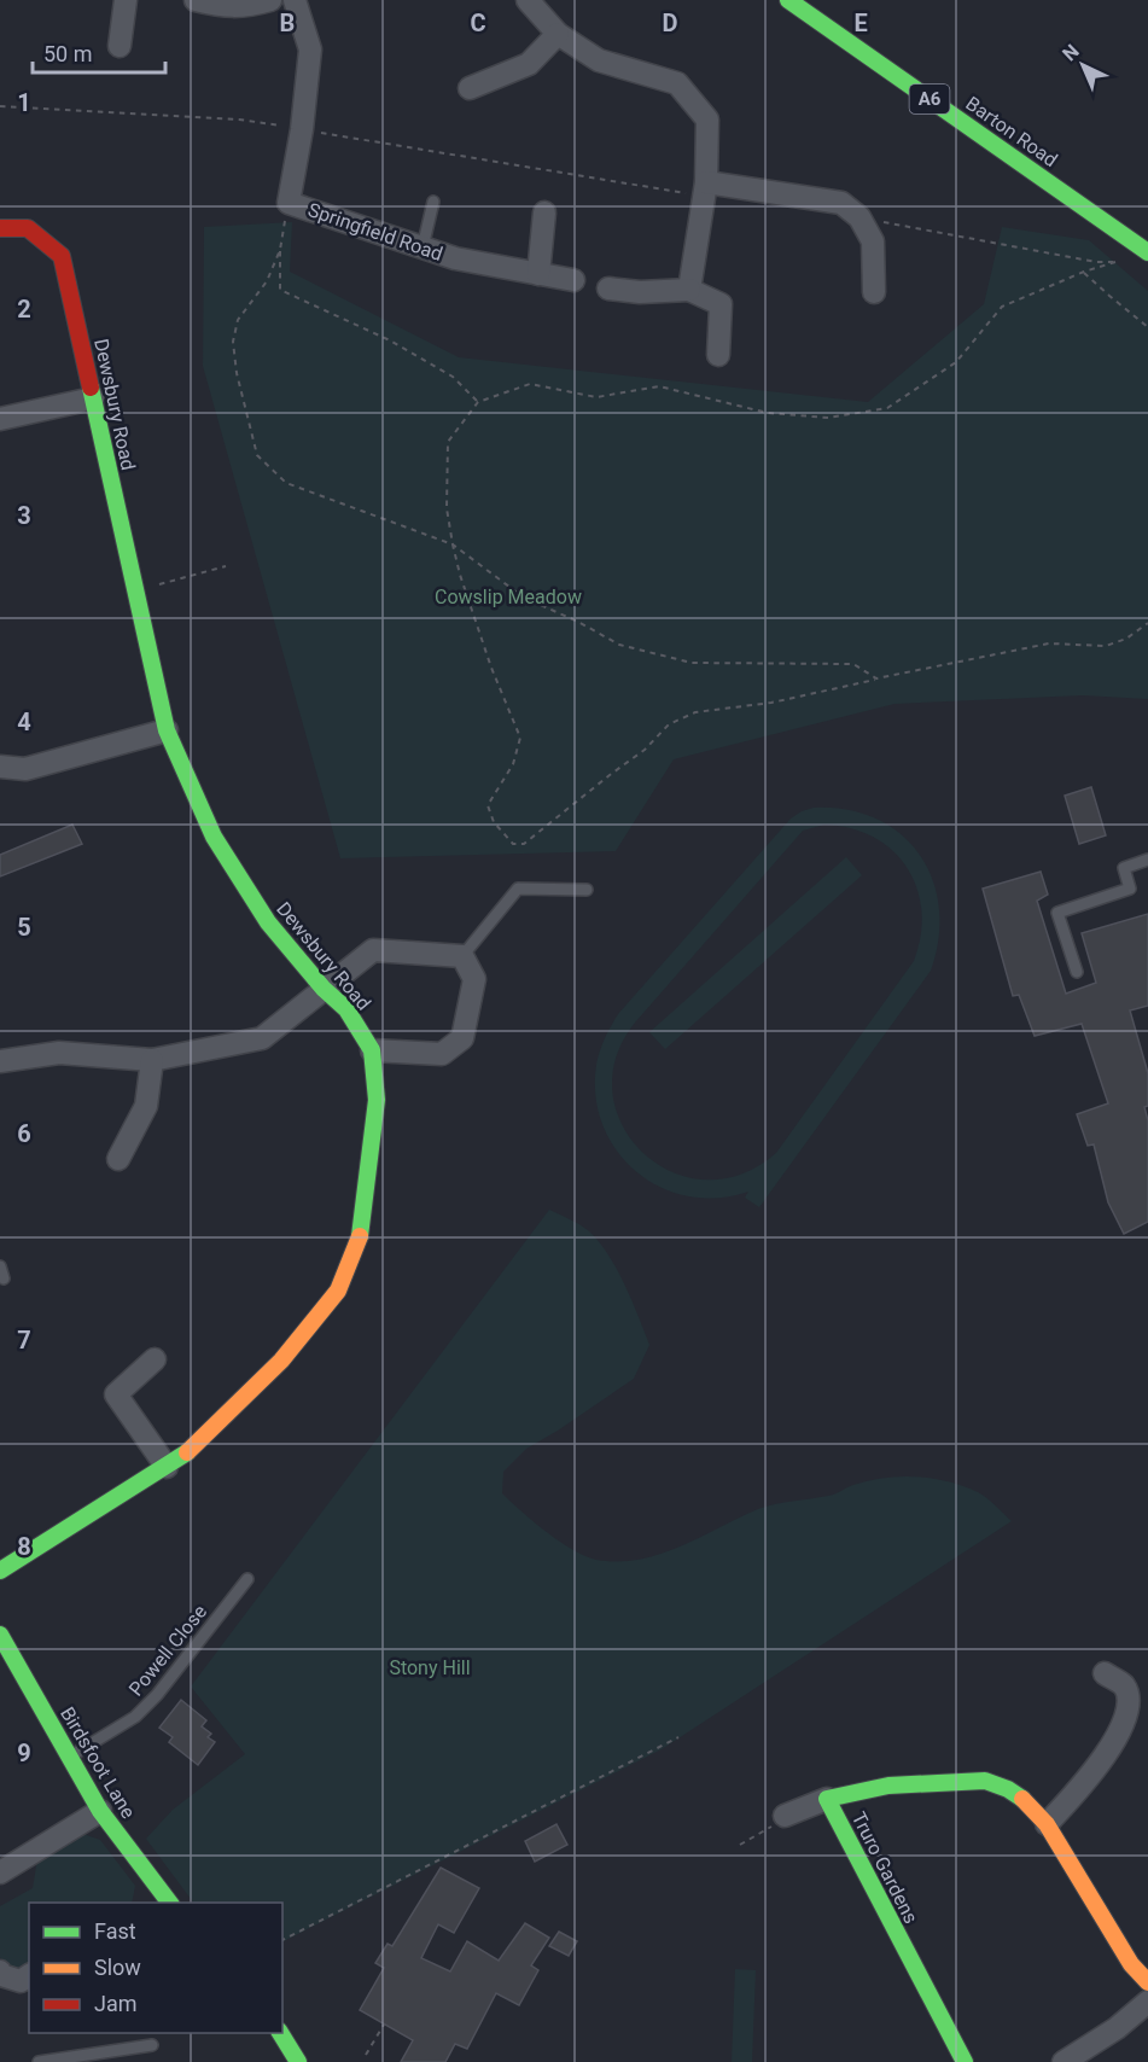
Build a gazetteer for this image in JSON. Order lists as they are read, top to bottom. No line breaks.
{"streets":{"main road":["A6","Barton Road","Dewsbury Road","Birdsfoot Lane","Truro Gardens"],"street":["Springfield Road"],"lane":["Powell Close"]},"crossings":[["Powell Close","Birdsfoot Lane"]],"parks":["Cowslip Meadow","Stony Hill"],"legend":["Fast","Slow","Jam"],"scale_bar":"50 m","north":"top left","grid":{"columns":["B","C","D","E"],"rows":["1","2","3","4","5","6","7","8","9"]}}
